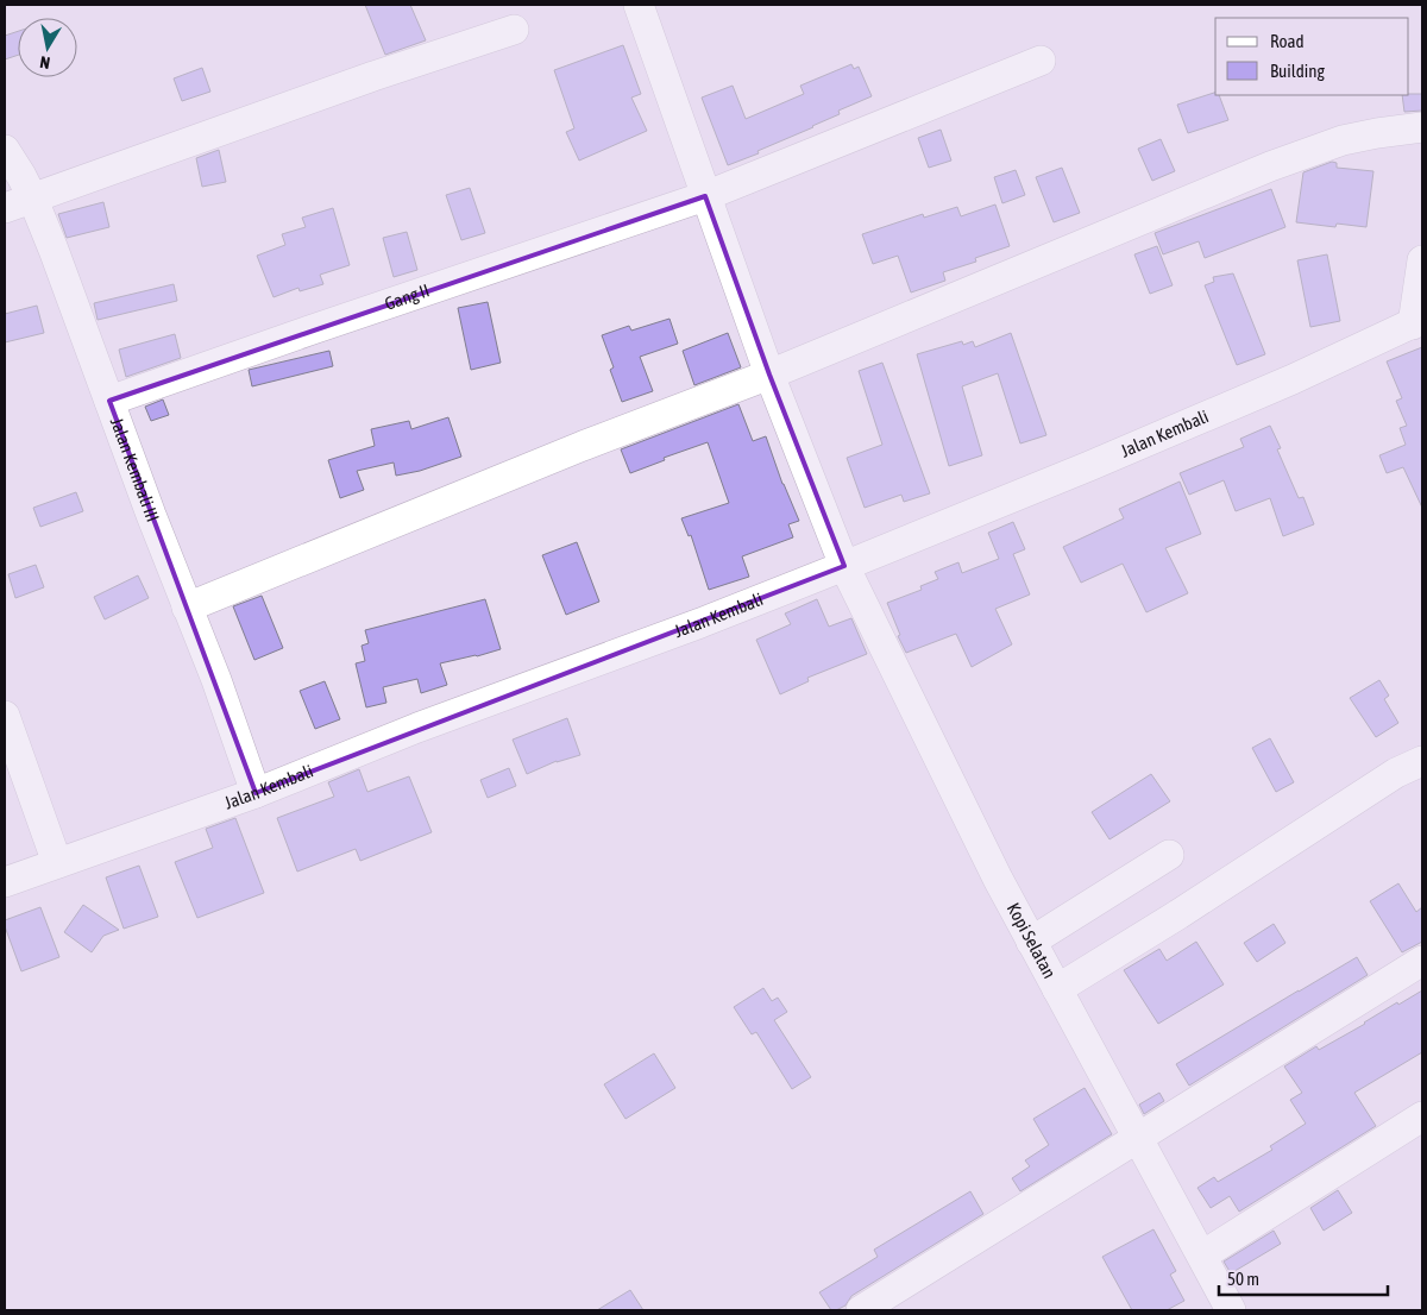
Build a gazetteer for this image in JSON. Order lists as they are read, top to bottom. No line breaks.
{"streets":{"street":["Gang II","Jalan Kembali","Jalan Kembali III","Kopi Selatan"]},"crossings":[["Gang II","Jalan Kembali III"],["Gang II","Kopi Selatan"],["Jalan Kembali","Jalan Kembali III"],["Jalan Kembali","Kopi Selatan"]],"legend":["Road","Building"],"scale_bar":"50 m","north":"bottom"}
